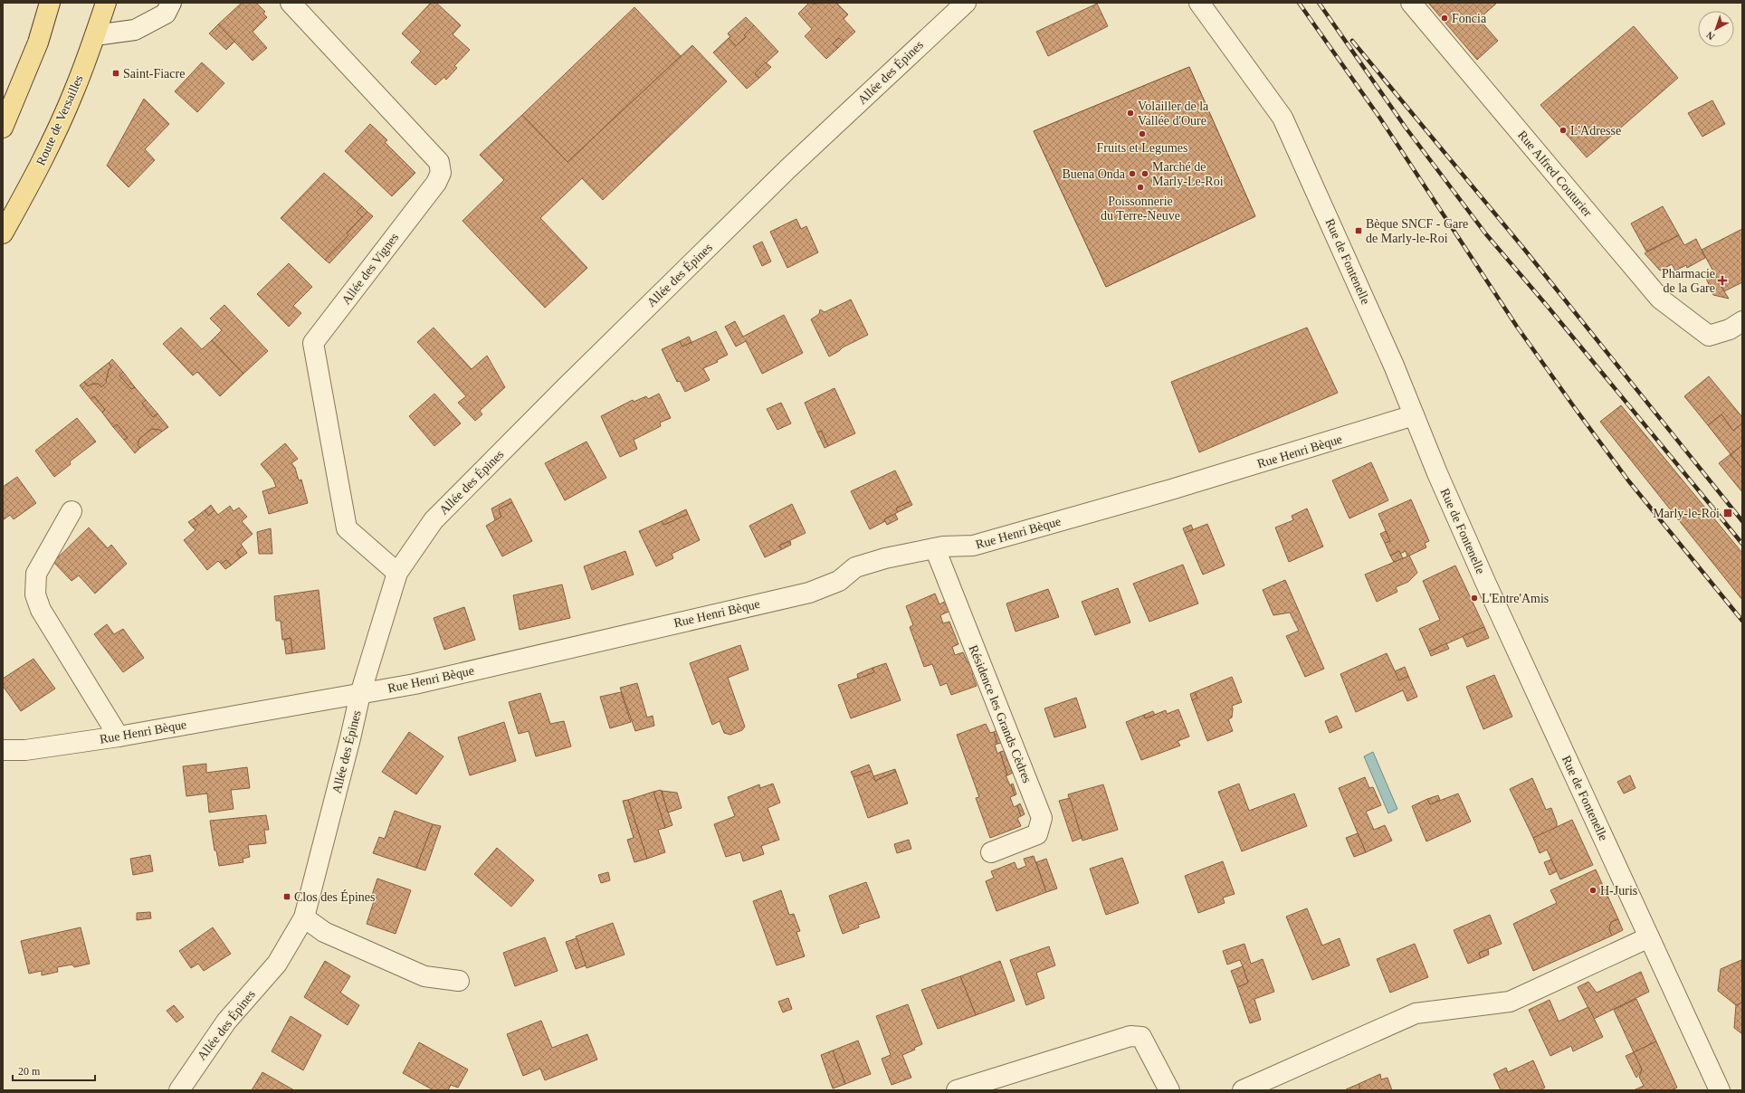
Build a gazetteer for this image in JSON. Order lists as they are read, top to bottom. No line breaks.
{"streets":{"main road":["Route de Versailles"],"street":["Allée des Épines","Rue Alfred Couturier","Rue de Fontenelle","Allée des Vignes","Rue Henri Bèque","Résidence les Grands Cèdres"]},"crossings":[["Allée des Épines","Allée des Vignes"],["Allée des Épines","Rue Henri Bèque"],["Rue de Fontenelle","Rue Henri Bèque"],["Rue Henri Bèque","Résidence les Grands Cèdres"]],"places":{"other":["Foncia","Volailler de la Vallée d'Oure","L'Adresse","Fruits et Legumes","Buena Onda","Marché de Marly-Le-Roi","Poissonnerie du Terre-Neuve","L'Entre'Amis","H-Juris"],"transit":["Saint-Fiacre","Bèque SNCF - Gare de Marly-le-Roi","Marly-le-Roi","Clos des Épines"],"health":["Pharmacie de la Gare"]},"scale_bar":"20 m","north":"bottom left"}
